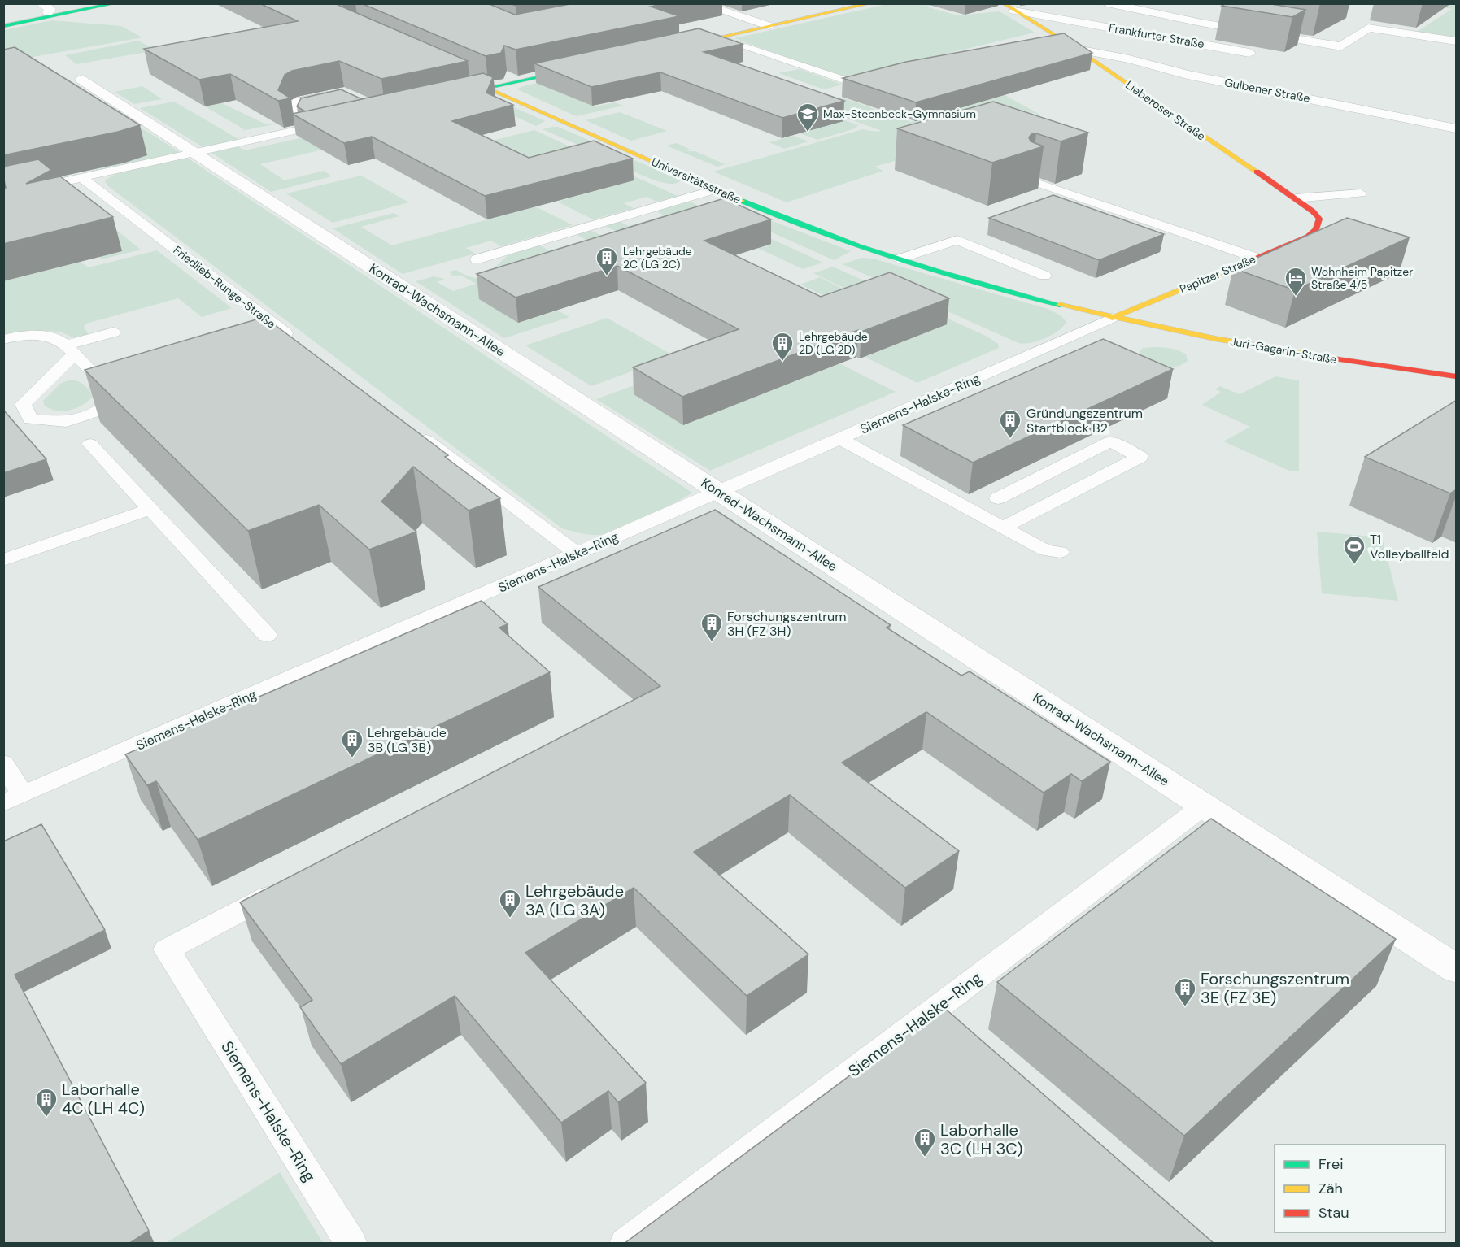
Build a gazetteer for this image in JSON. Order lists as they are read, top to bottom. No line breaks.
{"streets":{"street":["Frankfurter Straße","Gulbener Straße","Lieberoser Straße","Universitätsstraße","Papitzer Straße","Konrad-Wachsmann-Allee","Juri-Gagarin-Straße"],"lane":["Friedlieb-Runge-Straße","Siemens-Halske-Ring"]},"crossings":[["Frankfurter Straße","Lieberoser Straße"],["Gulbener Straße","Lieberoser Straße"],["Lieberoser Straße","Papitzer Straße"],["Universitätsstraße","Papitzer Straße"],["Universitätsstraße","Juri-Gagarin-Straße"],["Universitätsstraße","Siemens-Halske-Ring"],["Papitzer Straße","Juri-Gagarin-Straße"],["Papitzer Straße","Siemens-Halske-Ring"],["Konrad-Wachsmann-Allee","Siemens-Halske-Ring"],["Juri-Gagarin-Straße","Siemens-Halske-Ring"]],"places":{"school or university":["Max-Steenbeck-Gymnasium"],"building":["Lehrgebäude 2C (LG 2C)","Lehrgebäude 2D (LG 2D)","Gründungszentrum Startblock B2","Forschungszentrum 3H (FZ 3H)","Lehrgebäude 3B (LG 3B)","Lehrgebäude 3A (LG 3A)","Forschungszentrum 3E (FZ 3E)","Laborhalle 4C (LH 4C)","Laborhalle 3C (LH 3C)"],"hotel":["Wohnheim Papitzer Straße 4/5"],"sports":["T1 Volleyballfeld"]},"legend":["Frei","Zäh","Stau"]}
